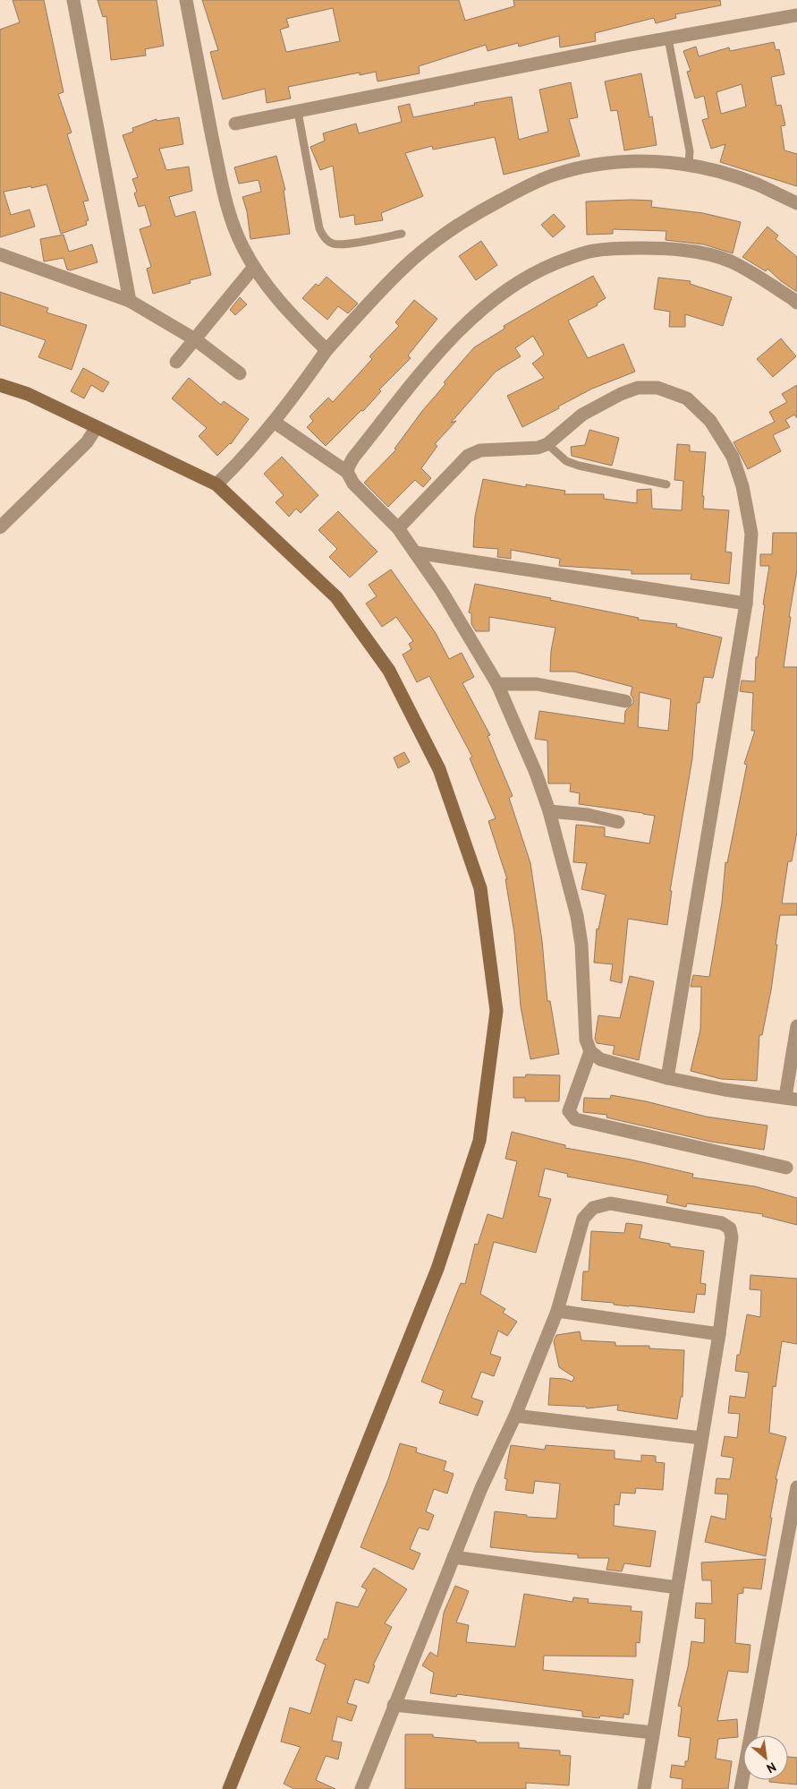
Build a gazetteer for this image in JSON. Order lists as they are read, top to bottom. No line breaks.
{"north":"bottom right"}
